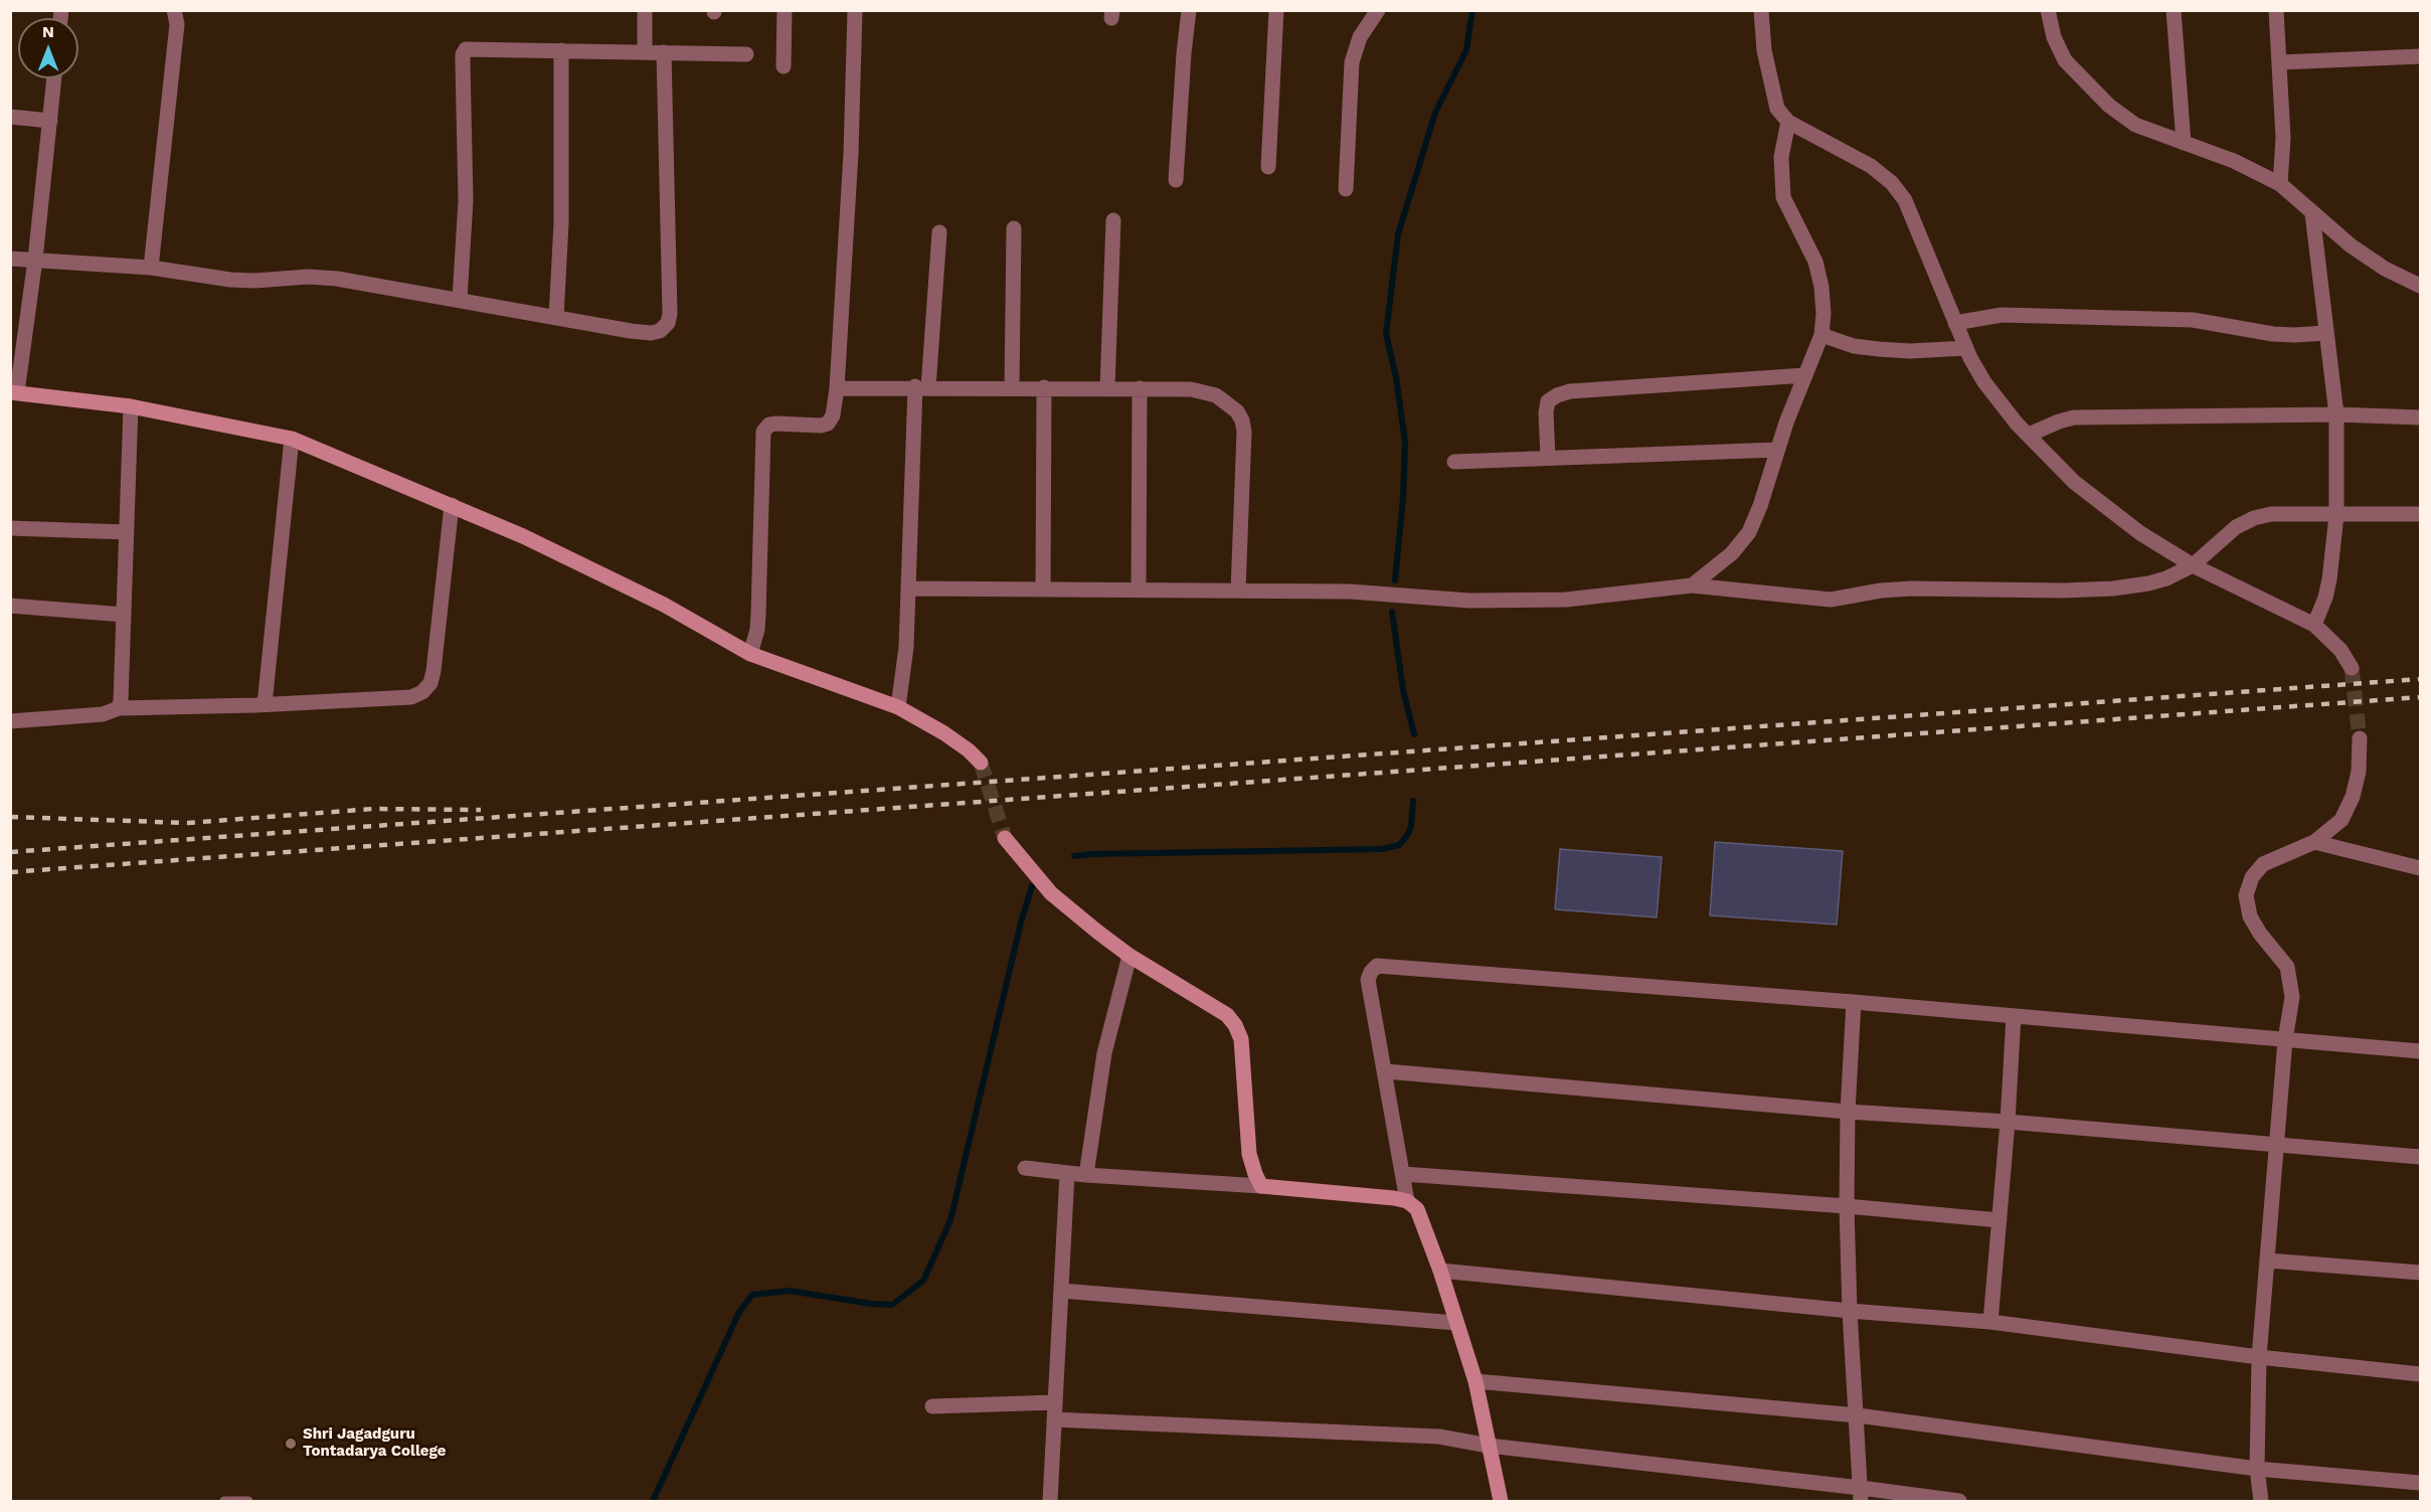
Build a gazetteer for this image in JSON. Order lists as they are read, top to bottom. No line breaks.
{"places":["Shri Jagadguru Tontadarya College"],"north":"top"}
